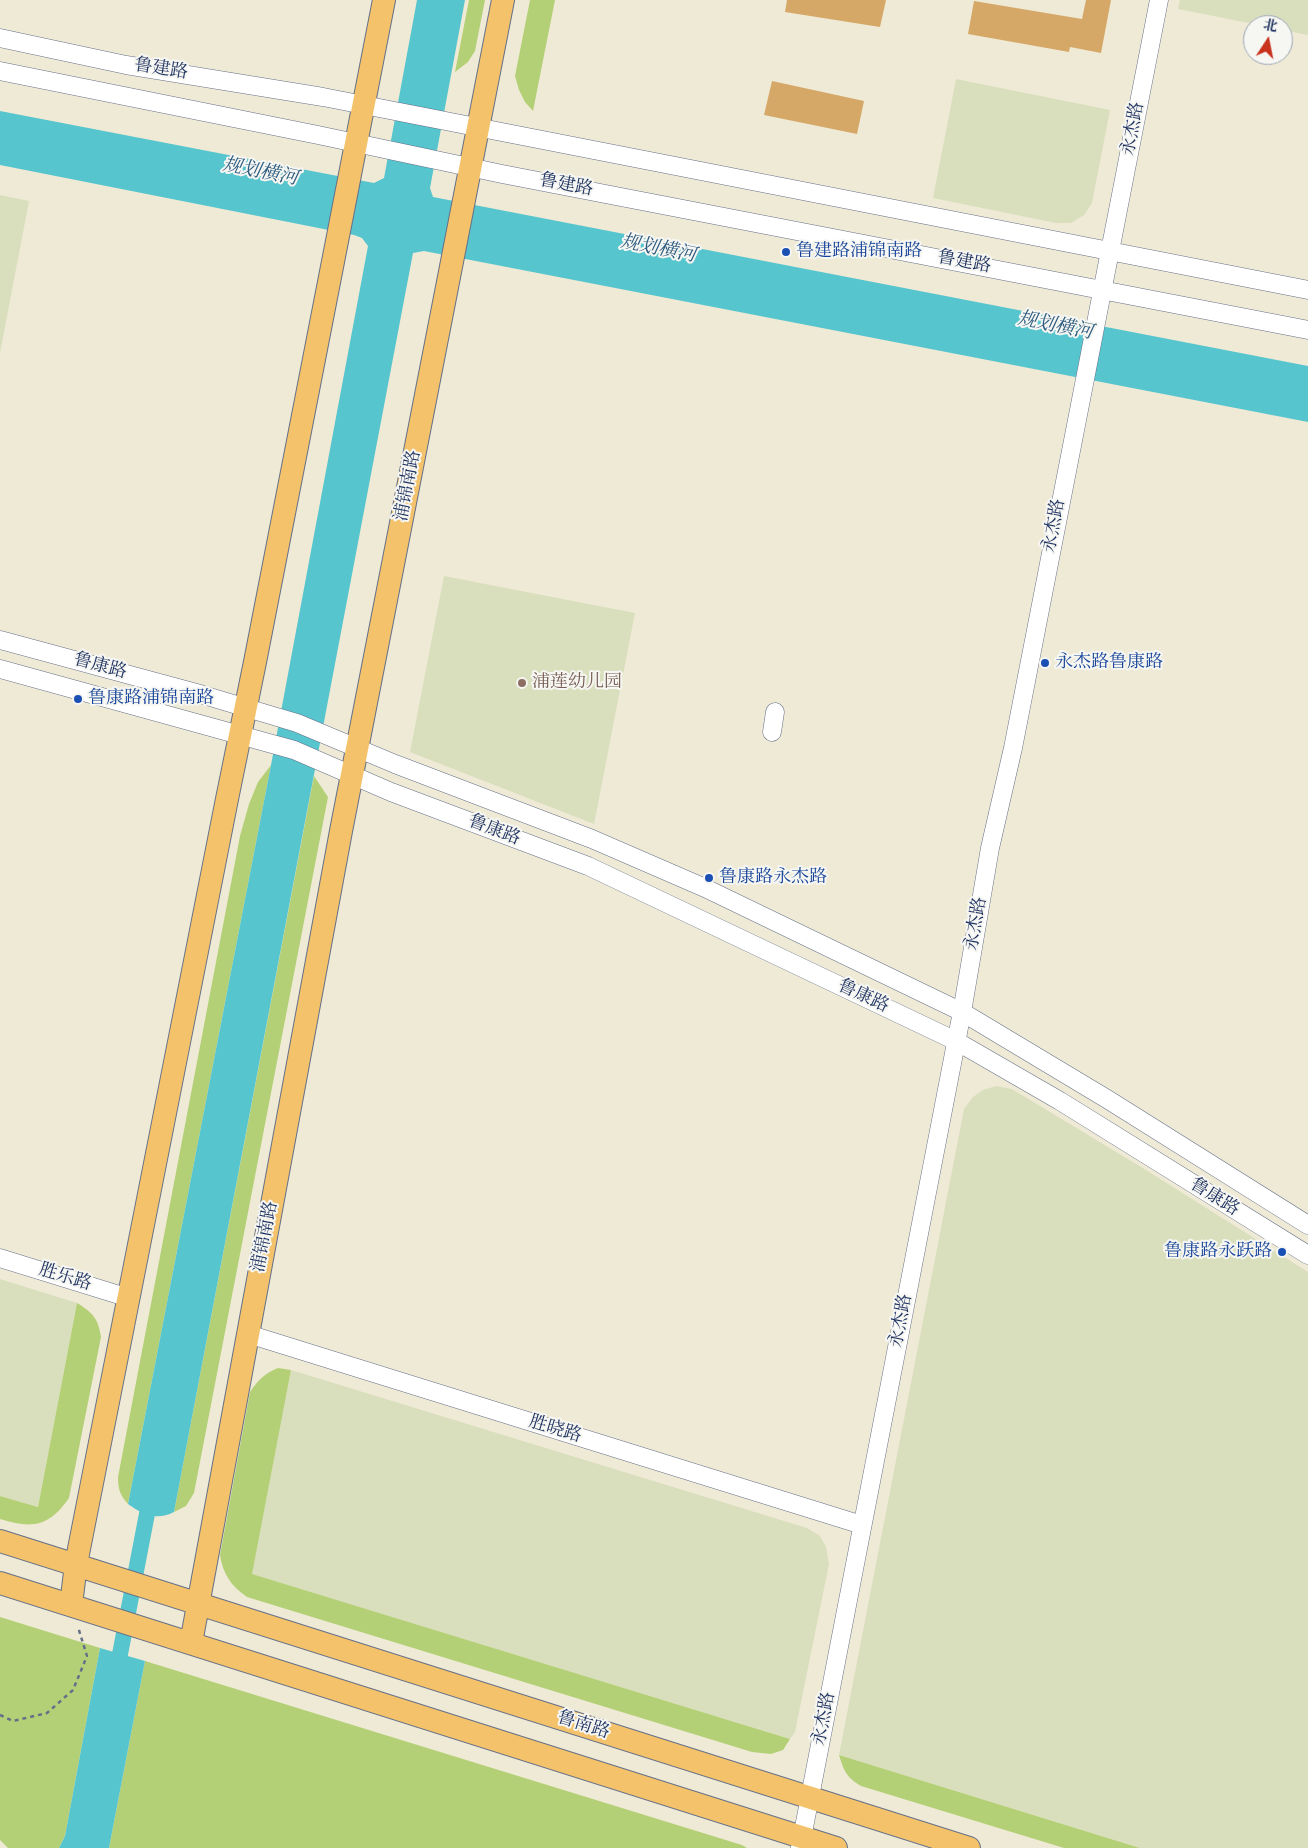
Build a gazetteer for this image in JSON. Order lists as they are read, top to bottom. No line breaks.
{"streets":{"main road":["浦锦南路","鲁南路"],"street":["鲁建路","永杰路","鲁康路","胜乐路","胜晓路"]},"crossings":[["鲁建路","永杰路"],["鲁建路","浦锦南路"],["永杰路","鲁康路"],["永杰路","胜晓路"],["永杰路","鲁南路"],["浦锦南路","鲁康路"],["浦锦南路","胜晓路"],["浦锦南路","鲁南路"]],"water":["规划横河"],"places":["鲁建路浦锦南路","永杰路鲁康路","浦莲幼儿园","鲁康路浦锦南路","鲁康路永杰路","鲁康路永跃路"],"north":"top"}
